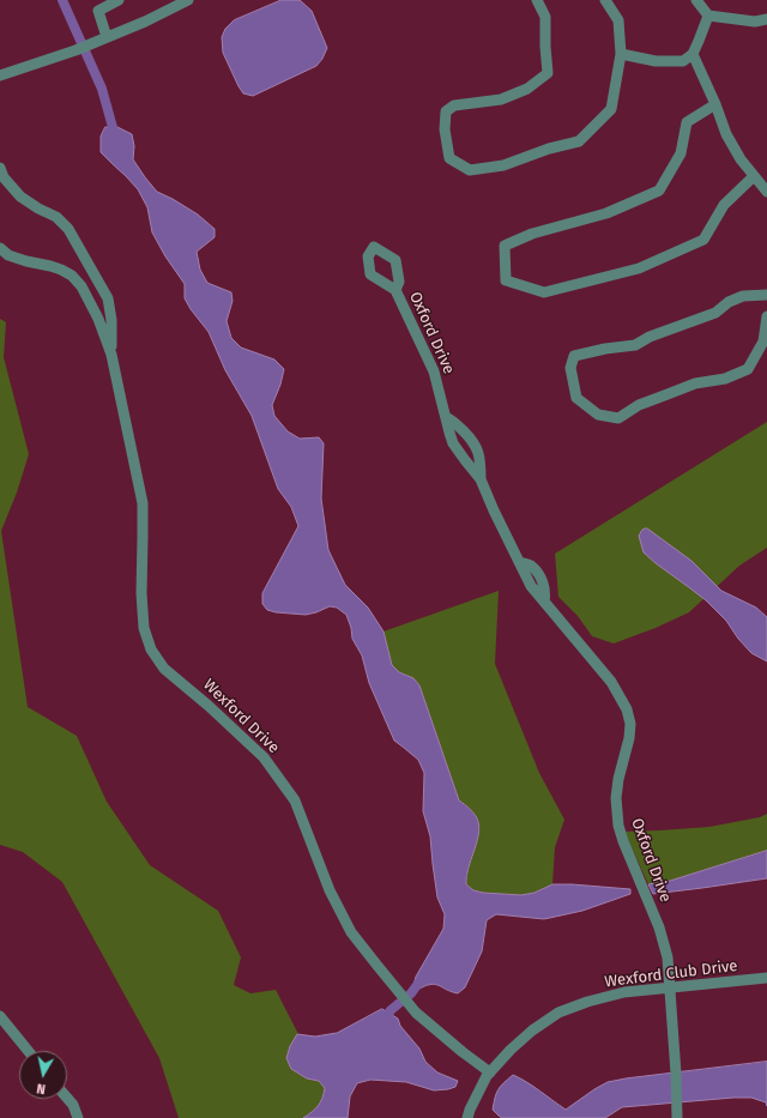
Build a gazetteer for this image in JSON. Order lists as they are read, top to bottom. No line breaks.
{"streets":{"street":["Oxford Drive","Wexford Drive","Wexford Club Drive"]},"crossings":[["Oxford Drive","Wexford Club Drive"],["Wexford Drive","Wexford Club Drive"]],"north":"bottom"}
